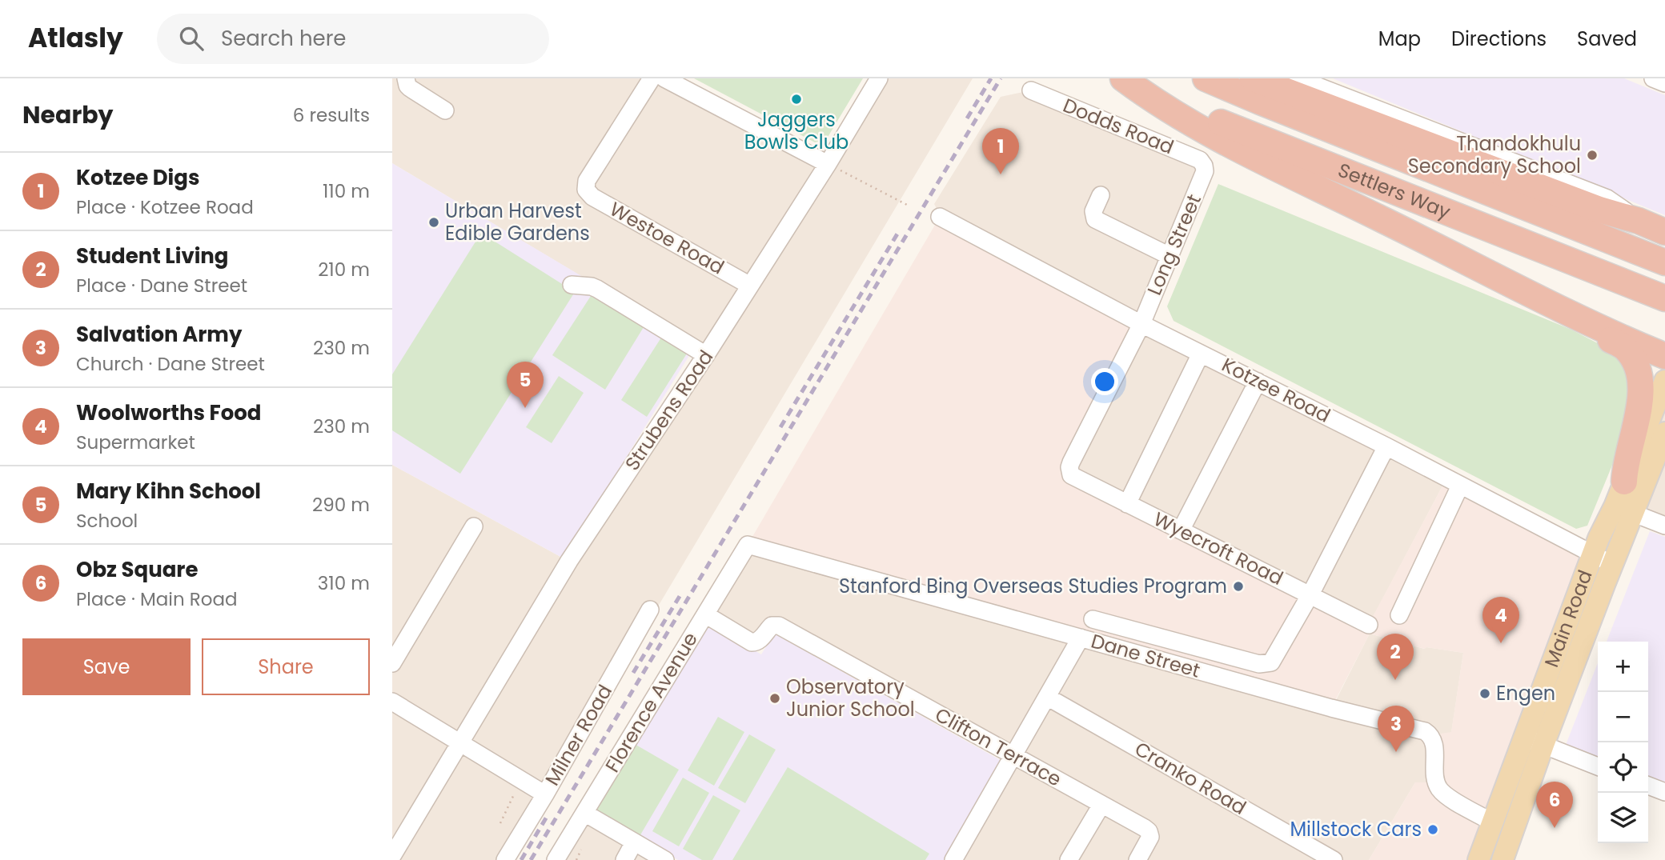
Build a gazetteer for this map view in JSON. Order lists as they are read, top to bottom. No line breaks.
{"streets":{"highway":["Settlers Way"],"main road":["Main Road"],"street":["Dodds Road","Westoe Road","Long Street","Kotzee Road","Strubens Road","Wyecroft Road","Dane Street","Florence Avenue","Milner Road","Clifton Terrace","Cranko Road"]},"crossings":[["Dodds Road","Long Street"],["Westoe Road","Strubens Road"],["Long Street","Kotzee Road"],["Long Street","Wyecroft Road"],["Kotzee Road","Main Road"],["Main Road","Dane Street"],["Dane Street","Florence Avenue"],["Florence Avenue","Clifton Terrace"]],"places":["Jaggers Bowls Club","Thandokhulu Secondary School","Urban Harvest Edible Gardens","Stanford Bing Overseas Studies Program","Engen","Observatory Junior School","Millstock Cars"],"page":{"header":"Atlasly","search":"Search here","nav":["Map","Directions","Saved"],"heading":["Nearby","6 results"],"pins":["1","5","4","2","3","6"],"list":[{"mark":"1","name":"Kotzee Digs","note":"Place · Kotzee Road","value":"110 m"},{"mark":"2","name":"Student Living","note":"Place · Dane Street","value":"210 m"},{"mark":"3","name":"Salvation Army","note":"Church · Dane Street","value":"230 m"},{"mark":"4","name":"Woolworths Food","note":"Supermarket","value":"230 m"},{"mark":"5","name":"Mary Kihn School","note":"School","value":"290 m"},{"mark":"6","name":"Obz Square","note":"Place · Main Road","value":"310 m"}],"buttons":["Save","Share"],"map_buttons":["+","−"]}}
